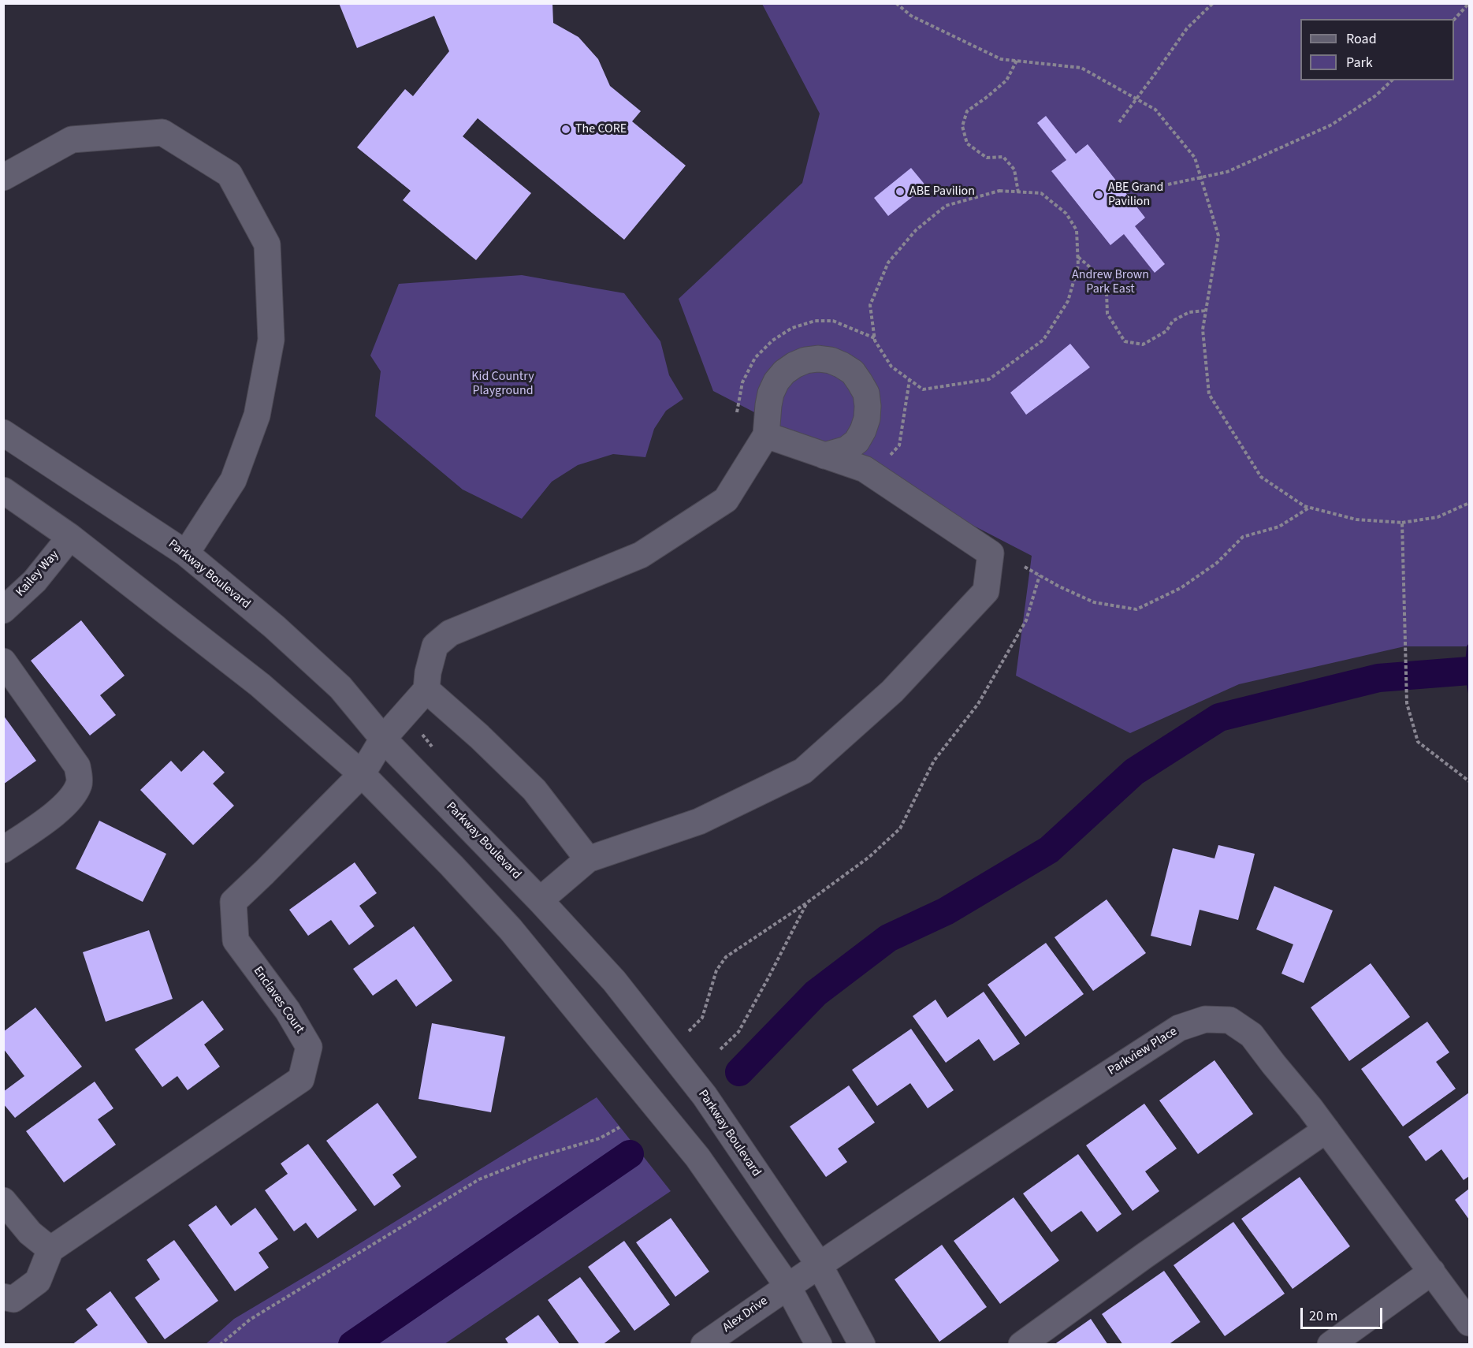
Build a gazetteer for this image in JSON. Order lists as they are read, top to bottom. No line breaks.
{"streets":{"street":["Kailey Way","Parkway Boulevard","Enclaves Court","Parkview Place","Alex Drive"]},"crossings":[["Parkway Boulevard","Enclaves Court"],["Parkway Boulevard","Parkview Place"],["Parkview Place","Alex Drive"]],"parks":["Andrew Brown Park East","Kid Country Playground"],"places":["The CORE","ABE Pavilion","ABE Grand Pavilion"],"legend":["Road","Park"],"scale_bar":"20 m"}
